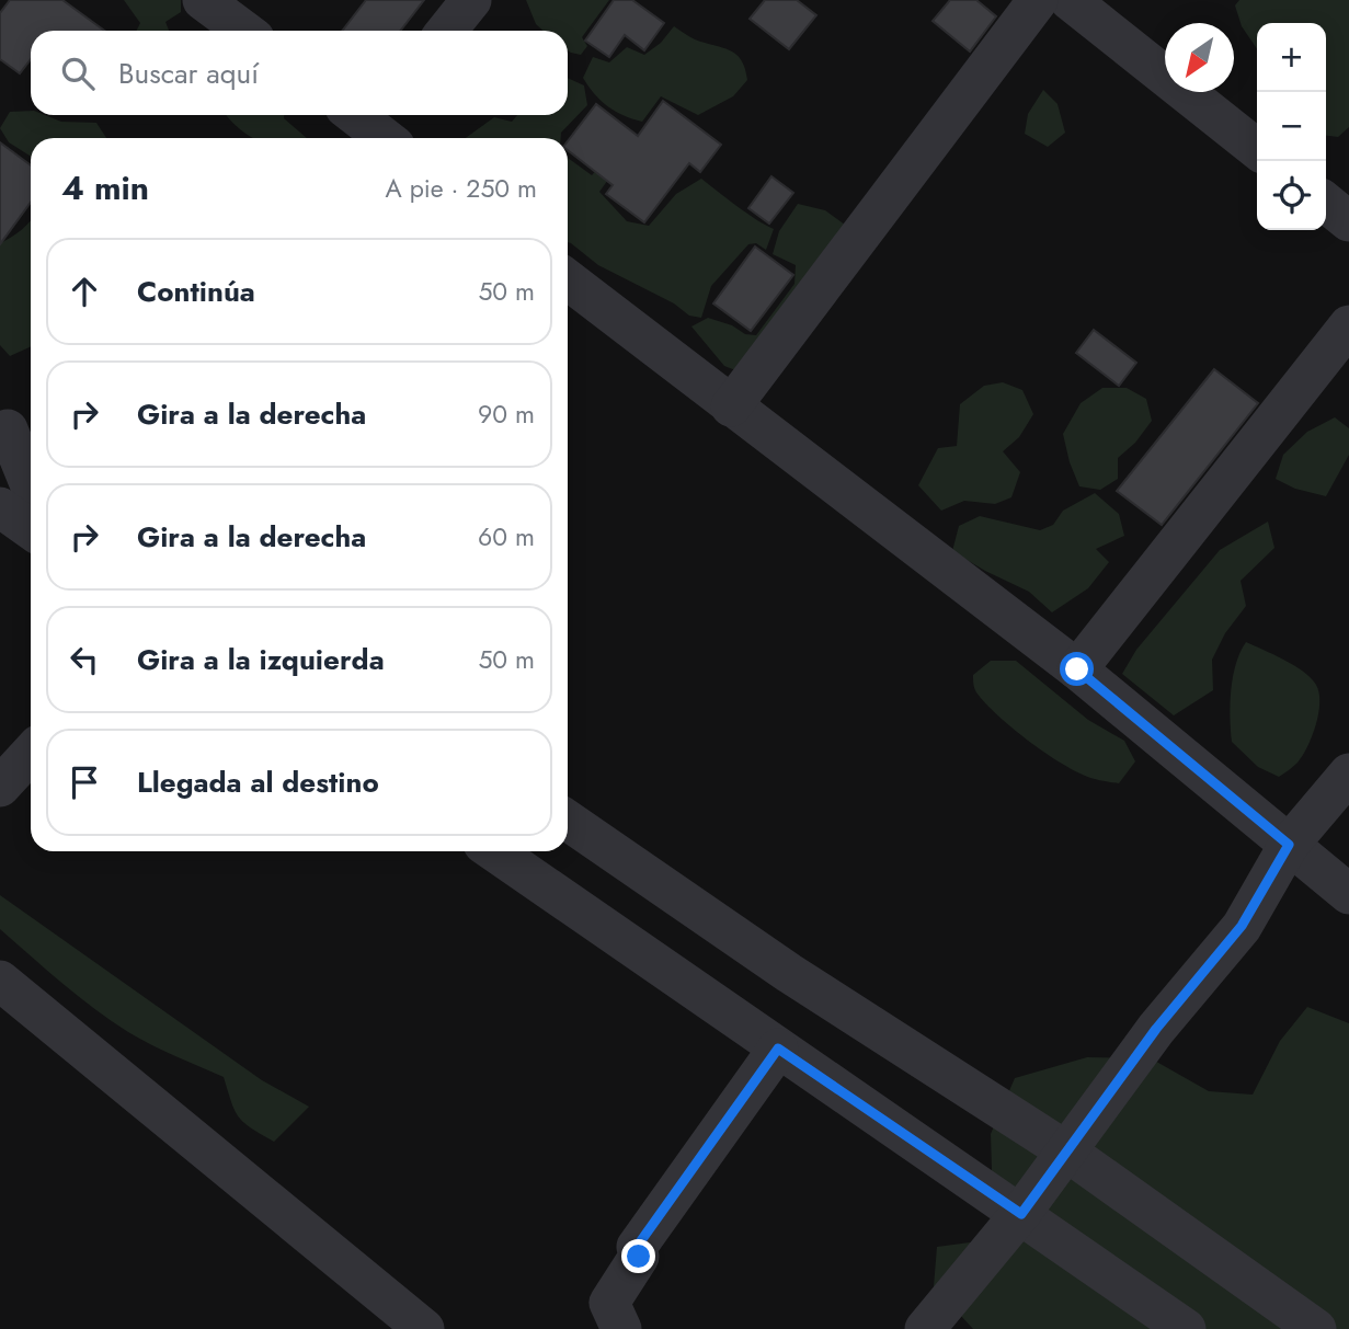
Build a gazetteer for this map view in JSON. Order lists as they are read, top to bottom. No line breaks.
{"north":"bottom left","page":{"map_buttons":["+","−"],"search":"Buscar aquí","heading":["4 min","A pie · 250 m"],"list":[["Continúa","50 m"],["Gira a la derecha","90 m"],["Gira a la derecha","60 m"],["Gira a la izquierda","50 m"],"Llegada al destino"]}}
